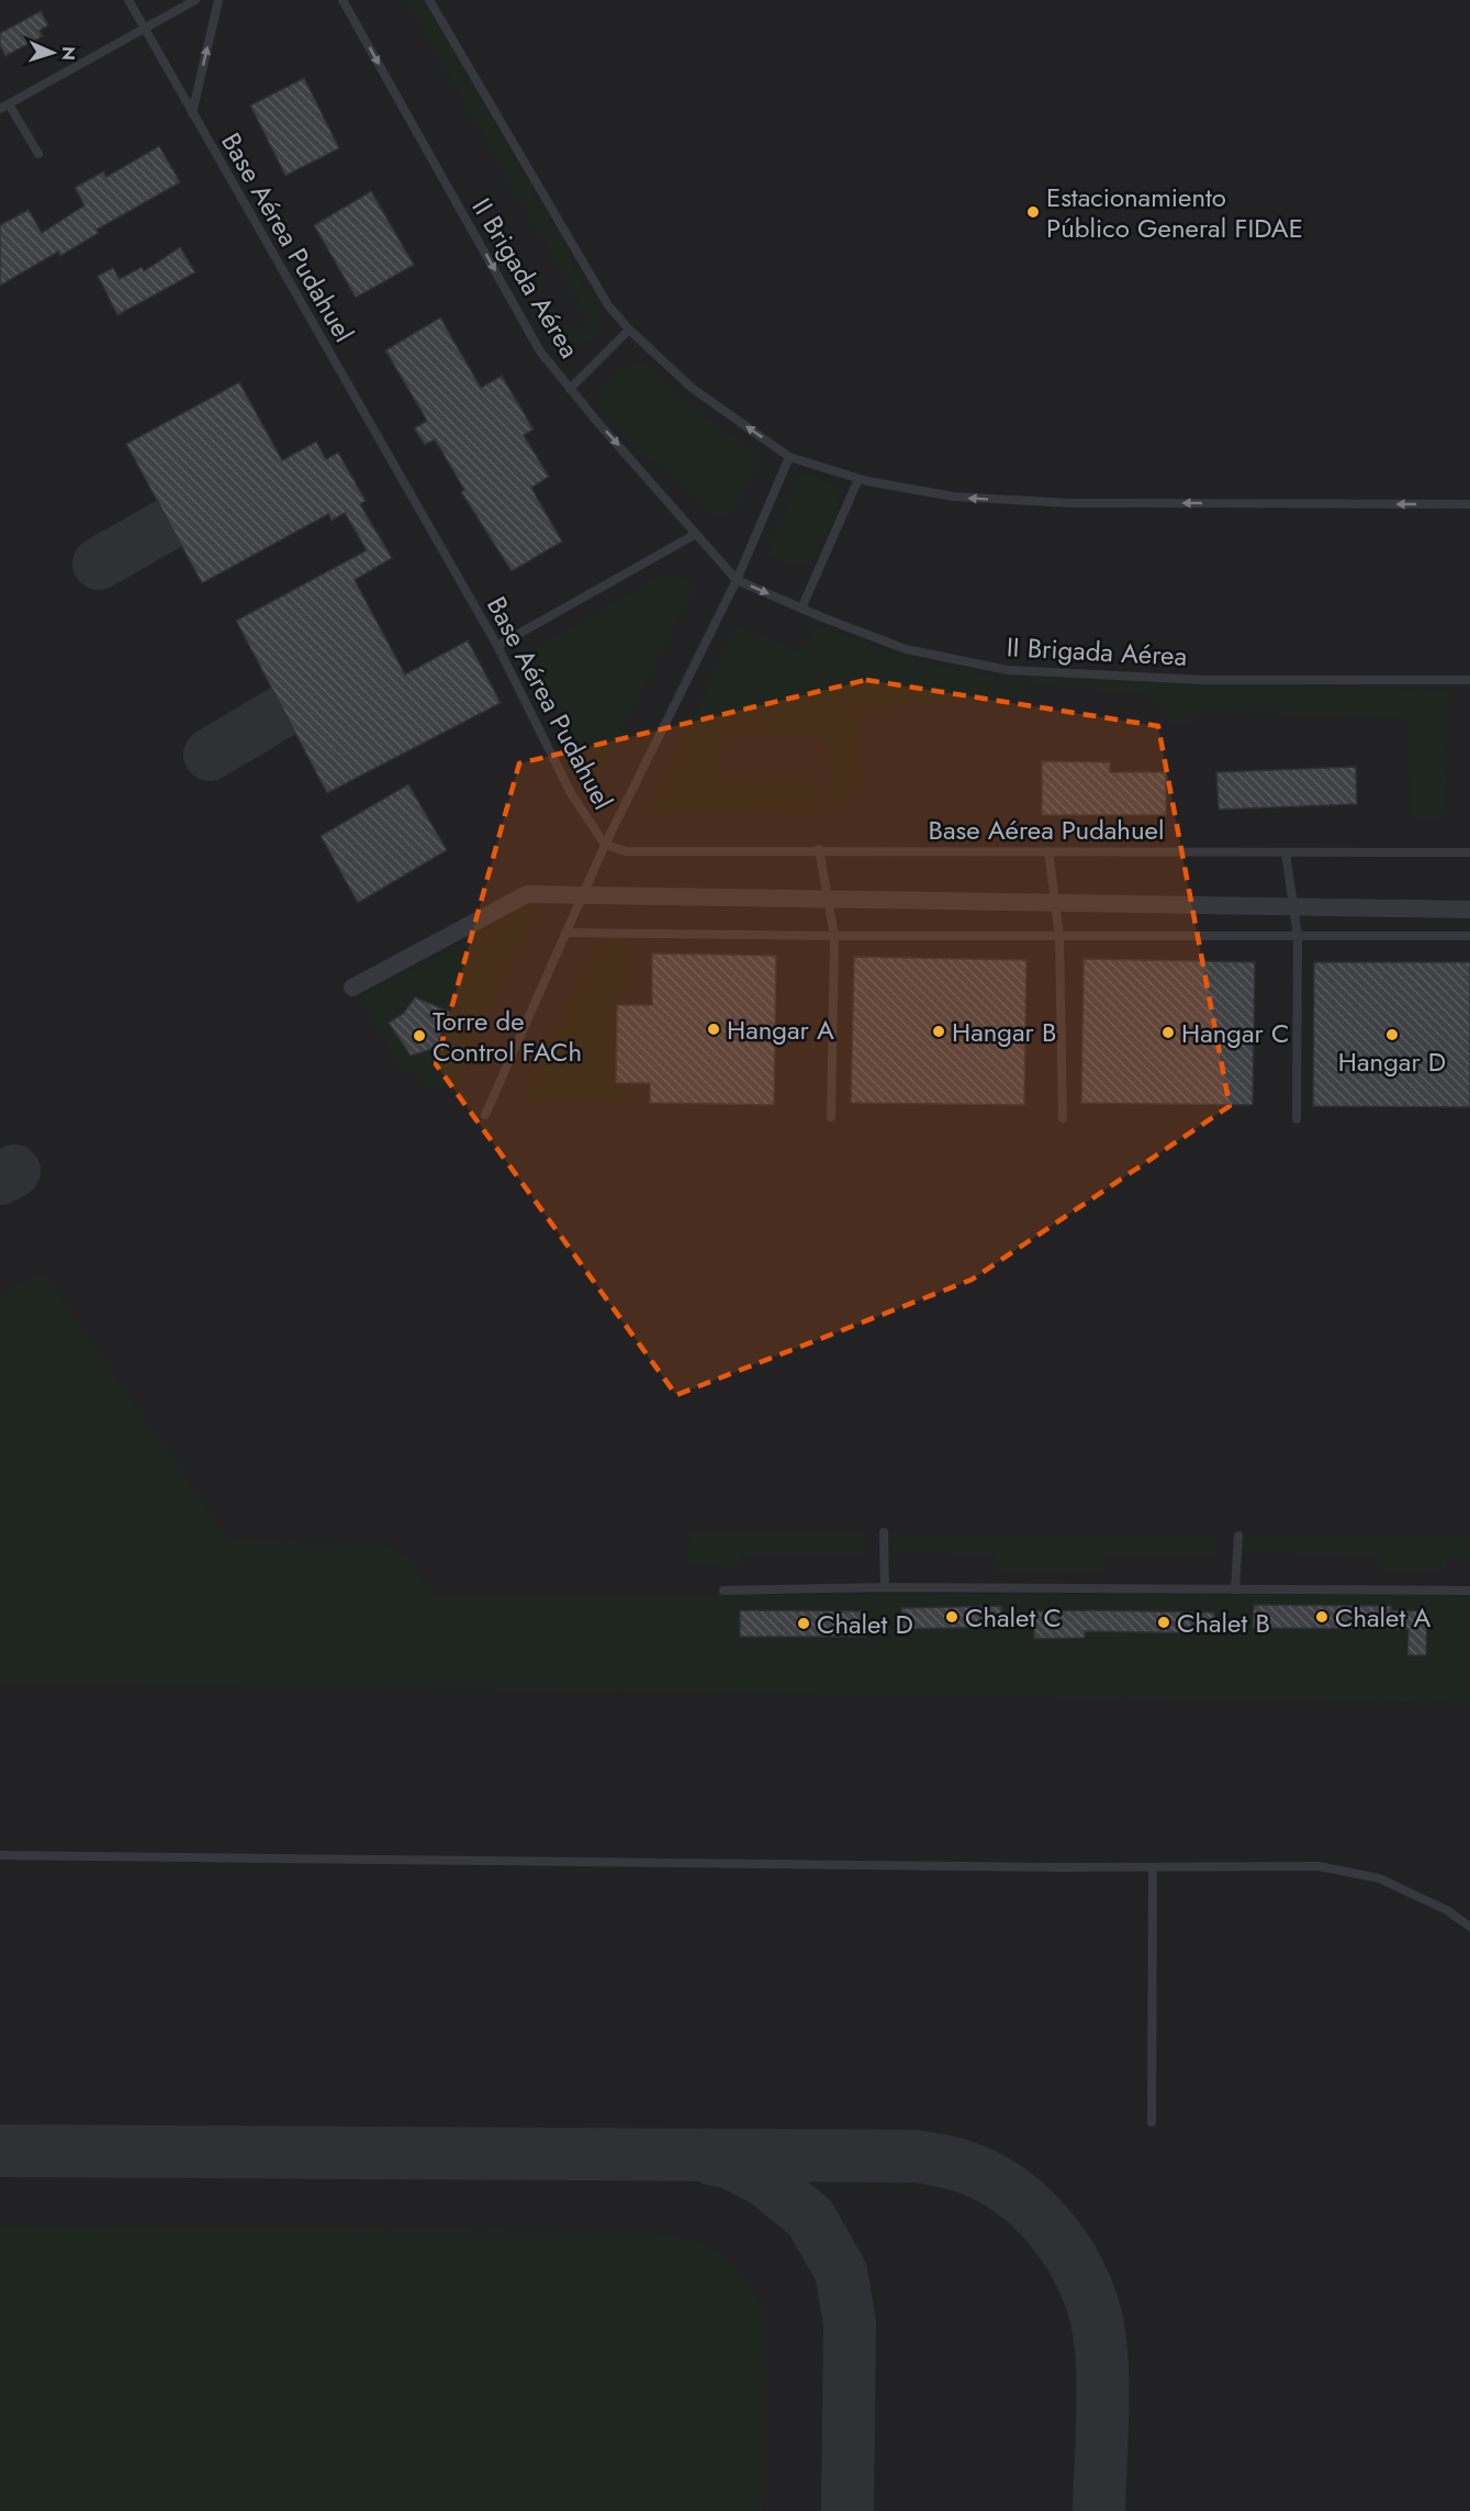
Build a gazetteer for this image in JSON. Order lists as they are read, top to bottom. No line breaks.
{"streets":{"lane":["Base Aérea Pudahuel","II Brigada Aérea"]},"places":["Estacionamiento Público General FIDAE","Hangar A","Hangar B","Hangar C","Hangar D","Torre de Control FACh","Chalet C","Chalet A","Chalet B","Chalet D"],"north":"right"}
